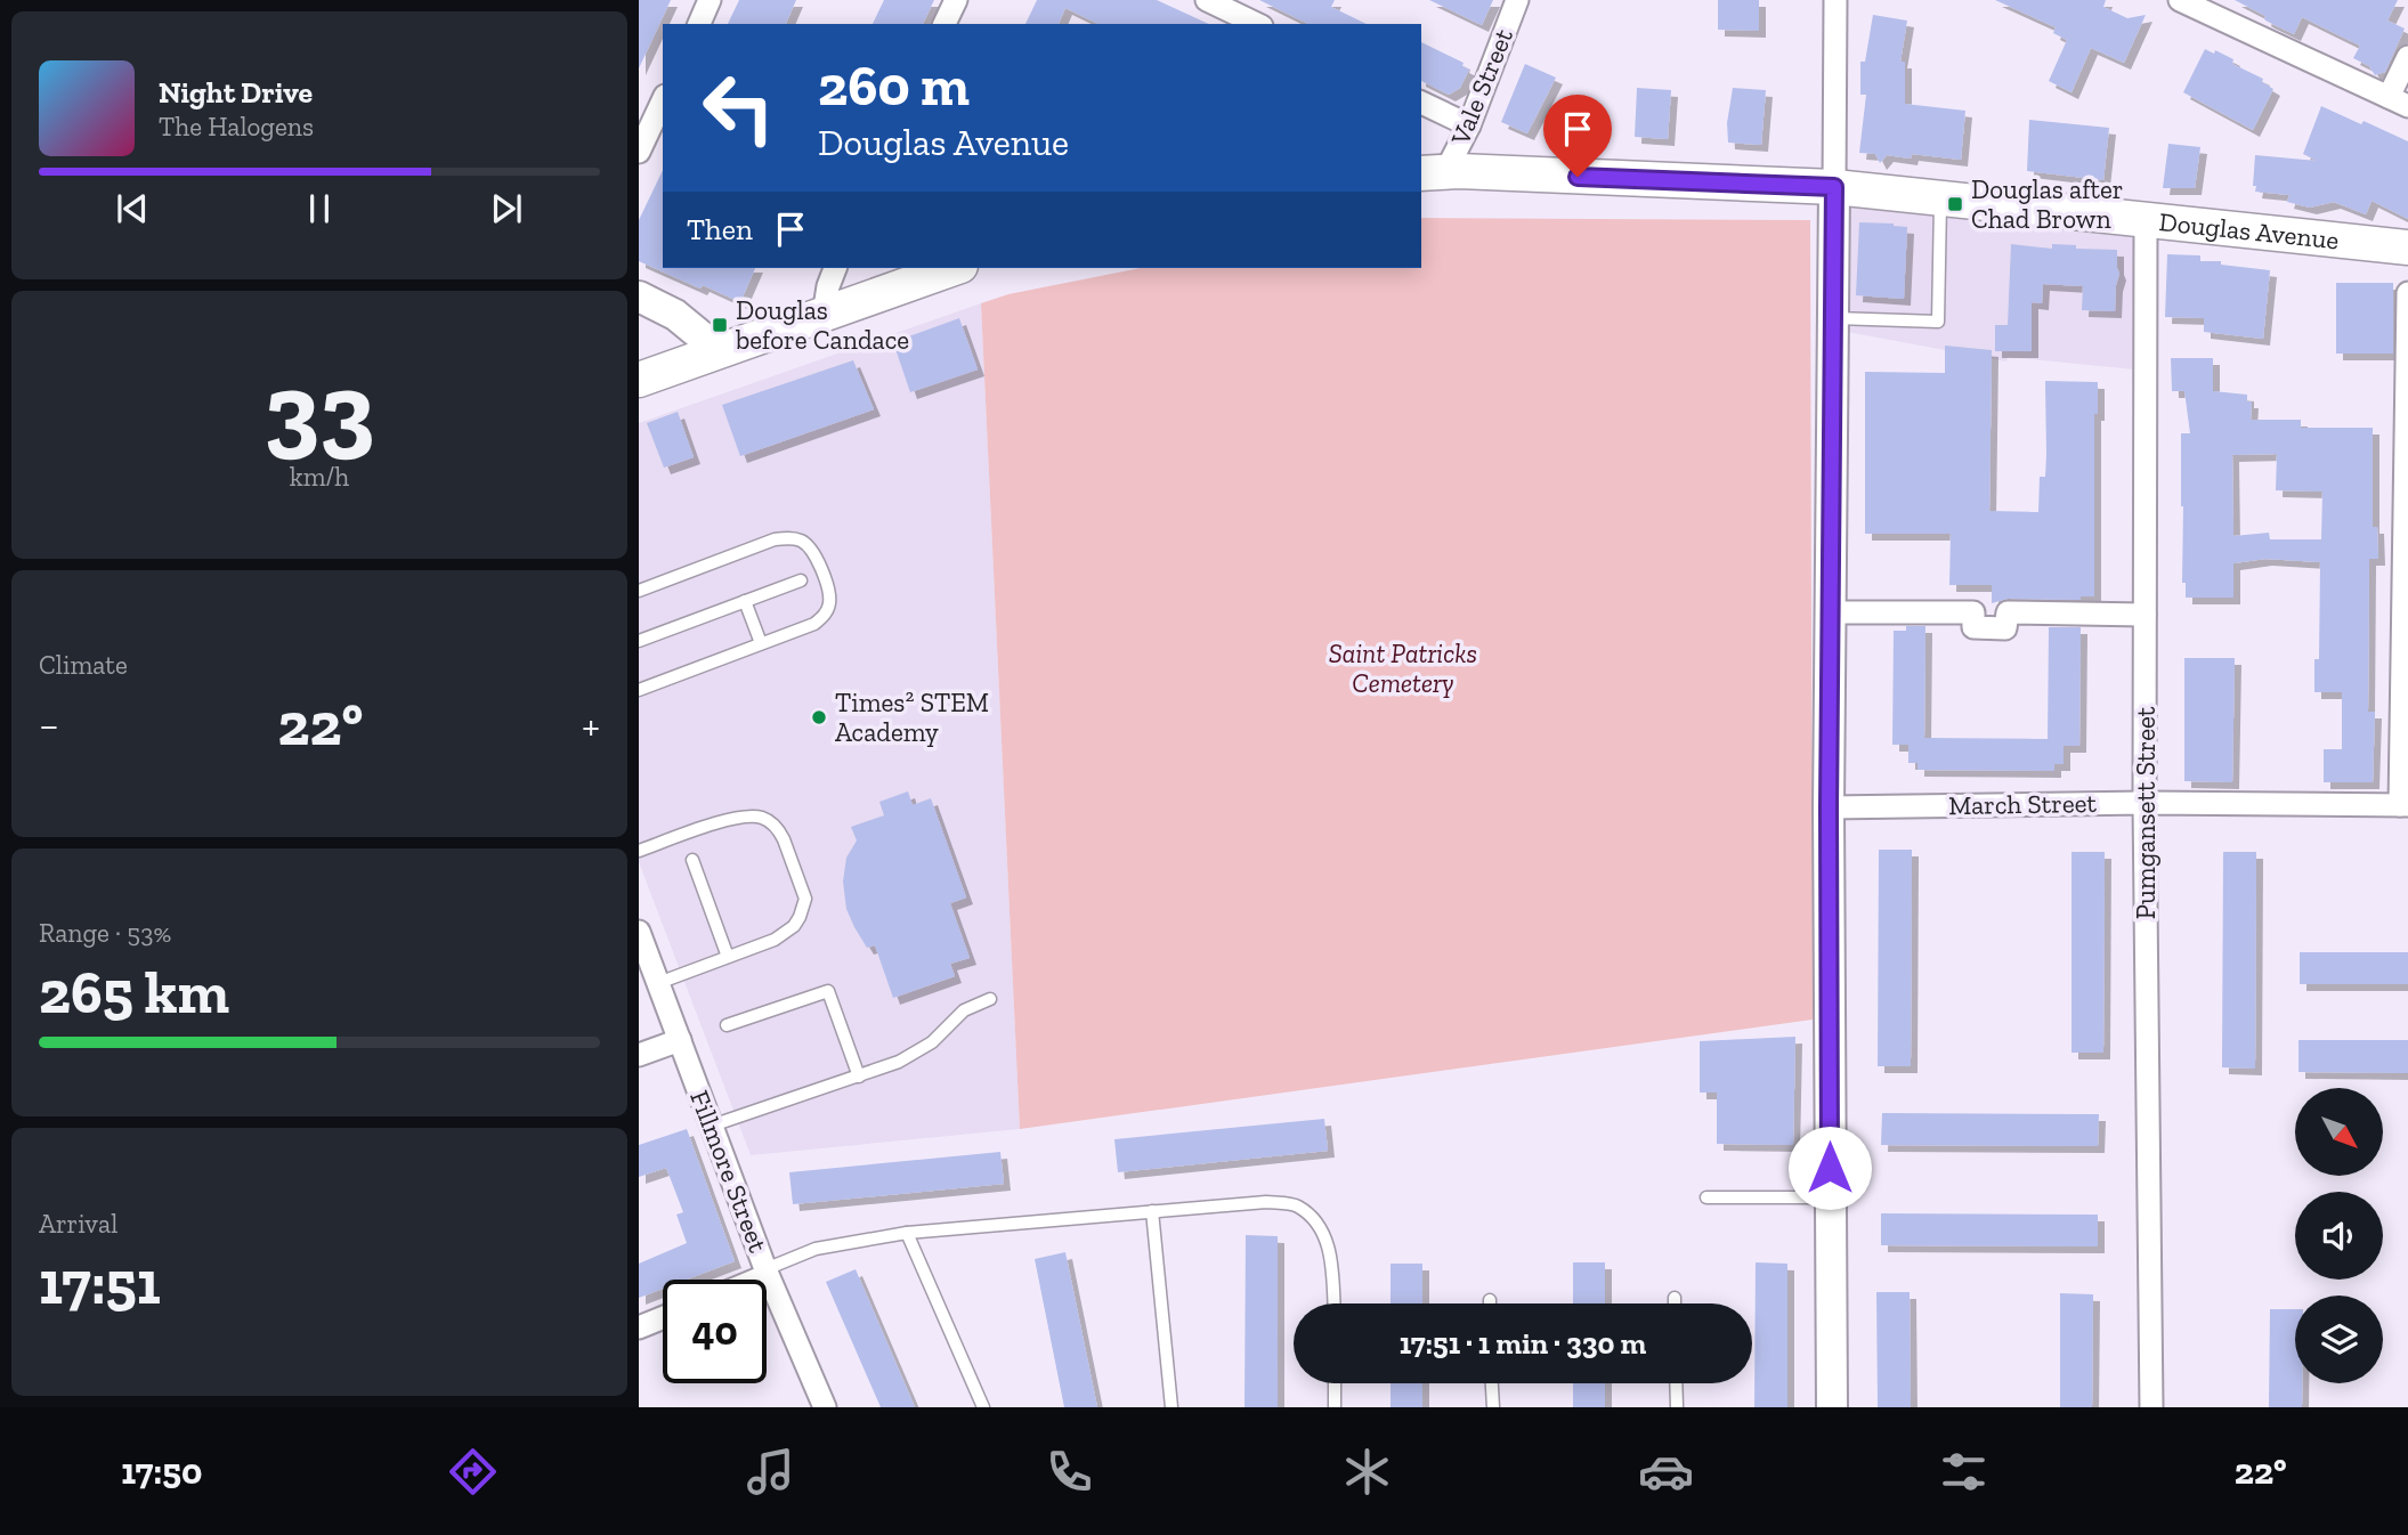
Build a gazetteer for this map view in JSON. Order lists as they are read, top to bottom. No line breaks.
{"streets":{"main road":["Douglas Avenue"],"street":["Vale Street","March Street","Pumgansett Street","Fillmore Street"]},"crossings":[["Vale Street","Douglas Avenue"],["Douglas Avenue","Pumgansett Street"],["March Street","Pumgansett Street"]],"parks":["Saint Patricks Cemetery"],"places":{"transit":["Douglas after Chad Brown","Douglas before Candace"],"other":["Times² STEM Academy"]},"north":"bottom right","page":{"turn":["260 m","Douglas Avenue"],"song":["Night Drive","The Halogens"],"then":"Then","tile":[["33","km/h"],"Climate",["Range · 53%","265 km"],["Arrival","17:51"]],"heat":["−","22°","+"],"limit":"40","trip":"17:51 · 1 min · 330 m","tabs":["17:50","22°"]}}
